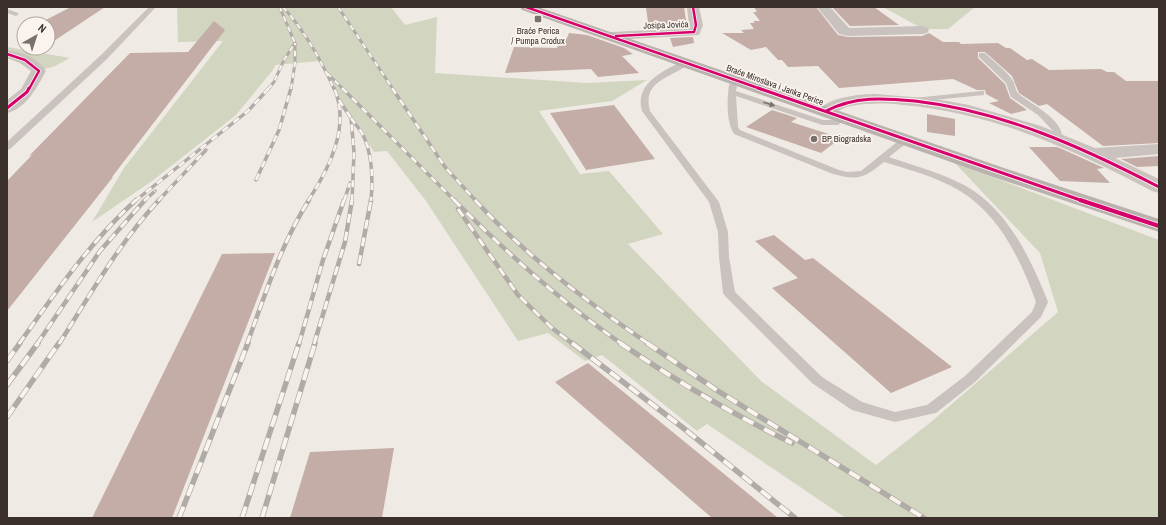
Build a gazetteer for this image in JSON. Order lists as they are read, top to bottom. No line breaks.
{"streets":{"main road":["Braće Miroslava i Janka Perice"],"street":["Josipa Jovića"]},"crossings":[["Josipa Jovića","Braće Miroslava i Janka Perice"]],"places":{"transit":["Braće Perica / Pumpa Crodux"],"other":["BP Biogradska"]},"north":"top right"}
